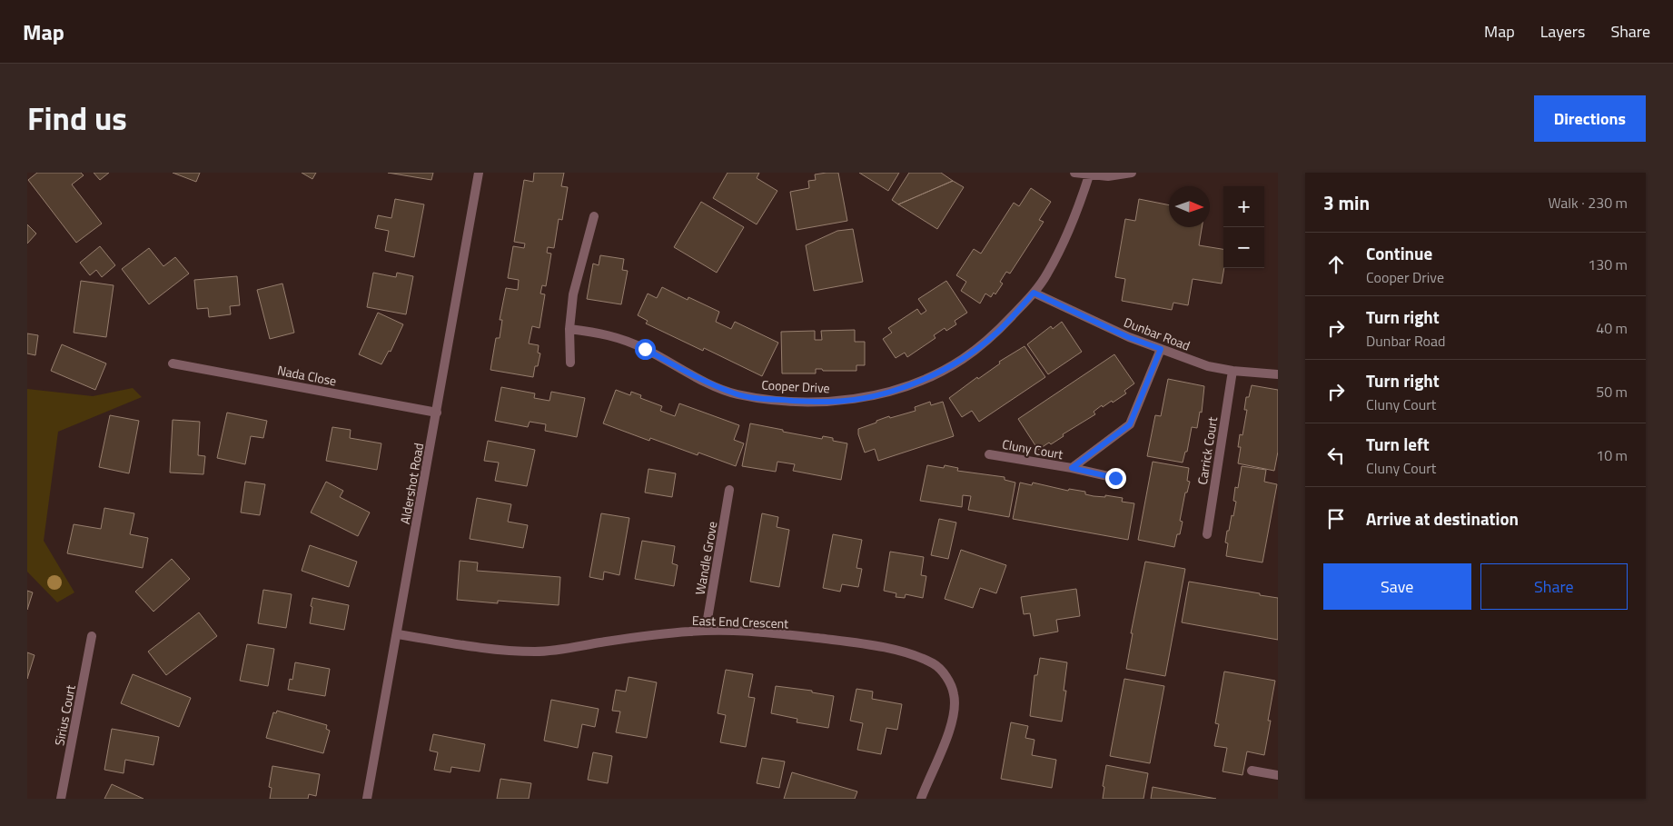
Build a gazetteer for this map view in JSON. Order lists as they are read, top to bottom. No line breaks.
{"streets":{"street":["Dunbar Road","Nada Close","Cooper Drive","Cluny Court","Carrick Court","Aldershot Road","Wandle Grove","East End Crescent","Sirius Court"]},"crossings":[["Dunbar Road","Cooper Drive"],["Dunbar Road","Cluny Court"],["Dunbar Road","Carrick Court"],["Nada Close","Aldershot Road"],["Aldershot Road","East End Crescent"],["Wandle Grove","East End Crescent"]],"north":"right","page":{"header":"Map","nav":["Map","Layers","Share"],"title":"Find us","buttons":["Directions",["Save","Share"]],"heading":["3 min","Walk · 230 m"],"map_buttons":["+","−"],"list":[["Continue","Cooper Drive","130 m"],["Turn right","Dunbar Road","40 m"],["Turn right","Cluny Court","50 m"],["Turn left","Cluny Court","10 m"],"Arrive at destination"]}}
